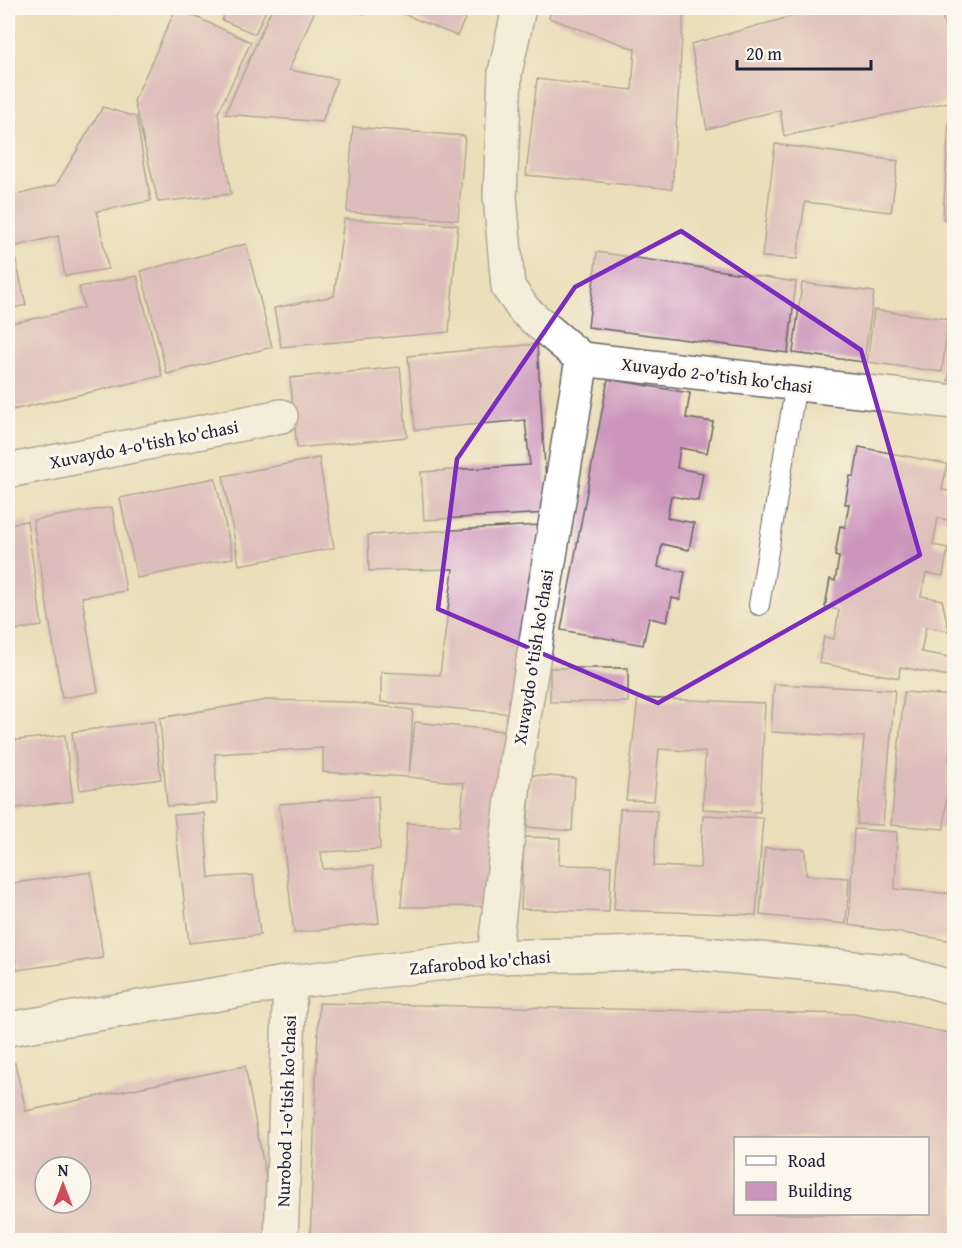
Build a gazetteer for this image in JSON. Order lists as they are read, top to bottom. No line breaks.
{"streets":{"street":["Xuvaydo 2-o'tish ko'chasi","Xuvaydo 4-o'tish ko'chasi","Xuvaydo o'tish ko'chasi","Zafarobod ko'chasi","Nurobod 1-o'tish ko'chasi"]},"crossings":[["Xuvaydo 2-o'tish ko'chasi","Xuvaydo o'tish ko'chasi"],["Xuvaydo o'tish ko'chasi","Zafarobod ko'chasi"],["Zafarobod ko'chasi","Nurobod 1-o'tish ko'chasi"]],"legend":["Road","Building"],"scale_bar":"20 m","north":"top"}
